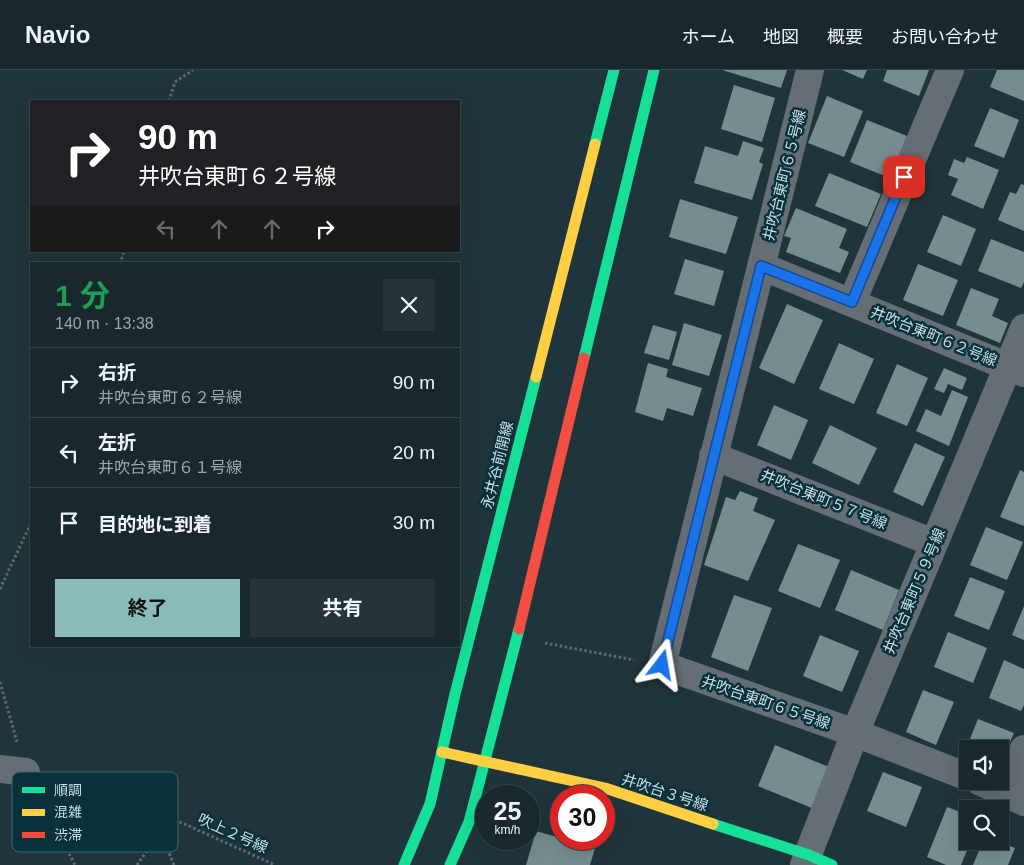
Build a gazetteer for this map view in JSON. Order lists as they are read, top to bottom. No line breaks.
{"streets":{"street":["井吹台東町６５号線","井吹台東町６２号線","永井谷前開線","井吹台東町５７号線","井吹台東町５９号線","井吹台３号線"],"path":["吹上２号線"]},"crossings":[["井吹台東町６５号線","井吹台東町６２号線"],["井吹台東町６５号線","井吹台東町５７号線"],["井吹台東町６５号線","井吹台東町５９号線"],["井吹台東町６２号線","井吹台東町５９号線"],["永井谷前開線","井吹台３号線"],["井吹台東町５７号線","井吹台東町５９号線"],["井吹台東町５９号線","井吹台３号線"]],"legend":["順調","混雑","渋滞"],"page":{"header":"Navio","nav":["ホーム","地図","概要","お問い合わせ"],"turn":["90 m","井吹台東町６２号線"],"heading":["1 分","140 m · 13:38"],"list":[{"name":"右折","note":"井吹台東町６２号線","value":"90 m"},{"name":"左折","note":"井吹台東町６１号線","value":"20 m"},{"name":"目的地に到着","value":"30 m"}],"buttons":["終了","共有"],"speed":"25 km/h","limit":"30"}}
